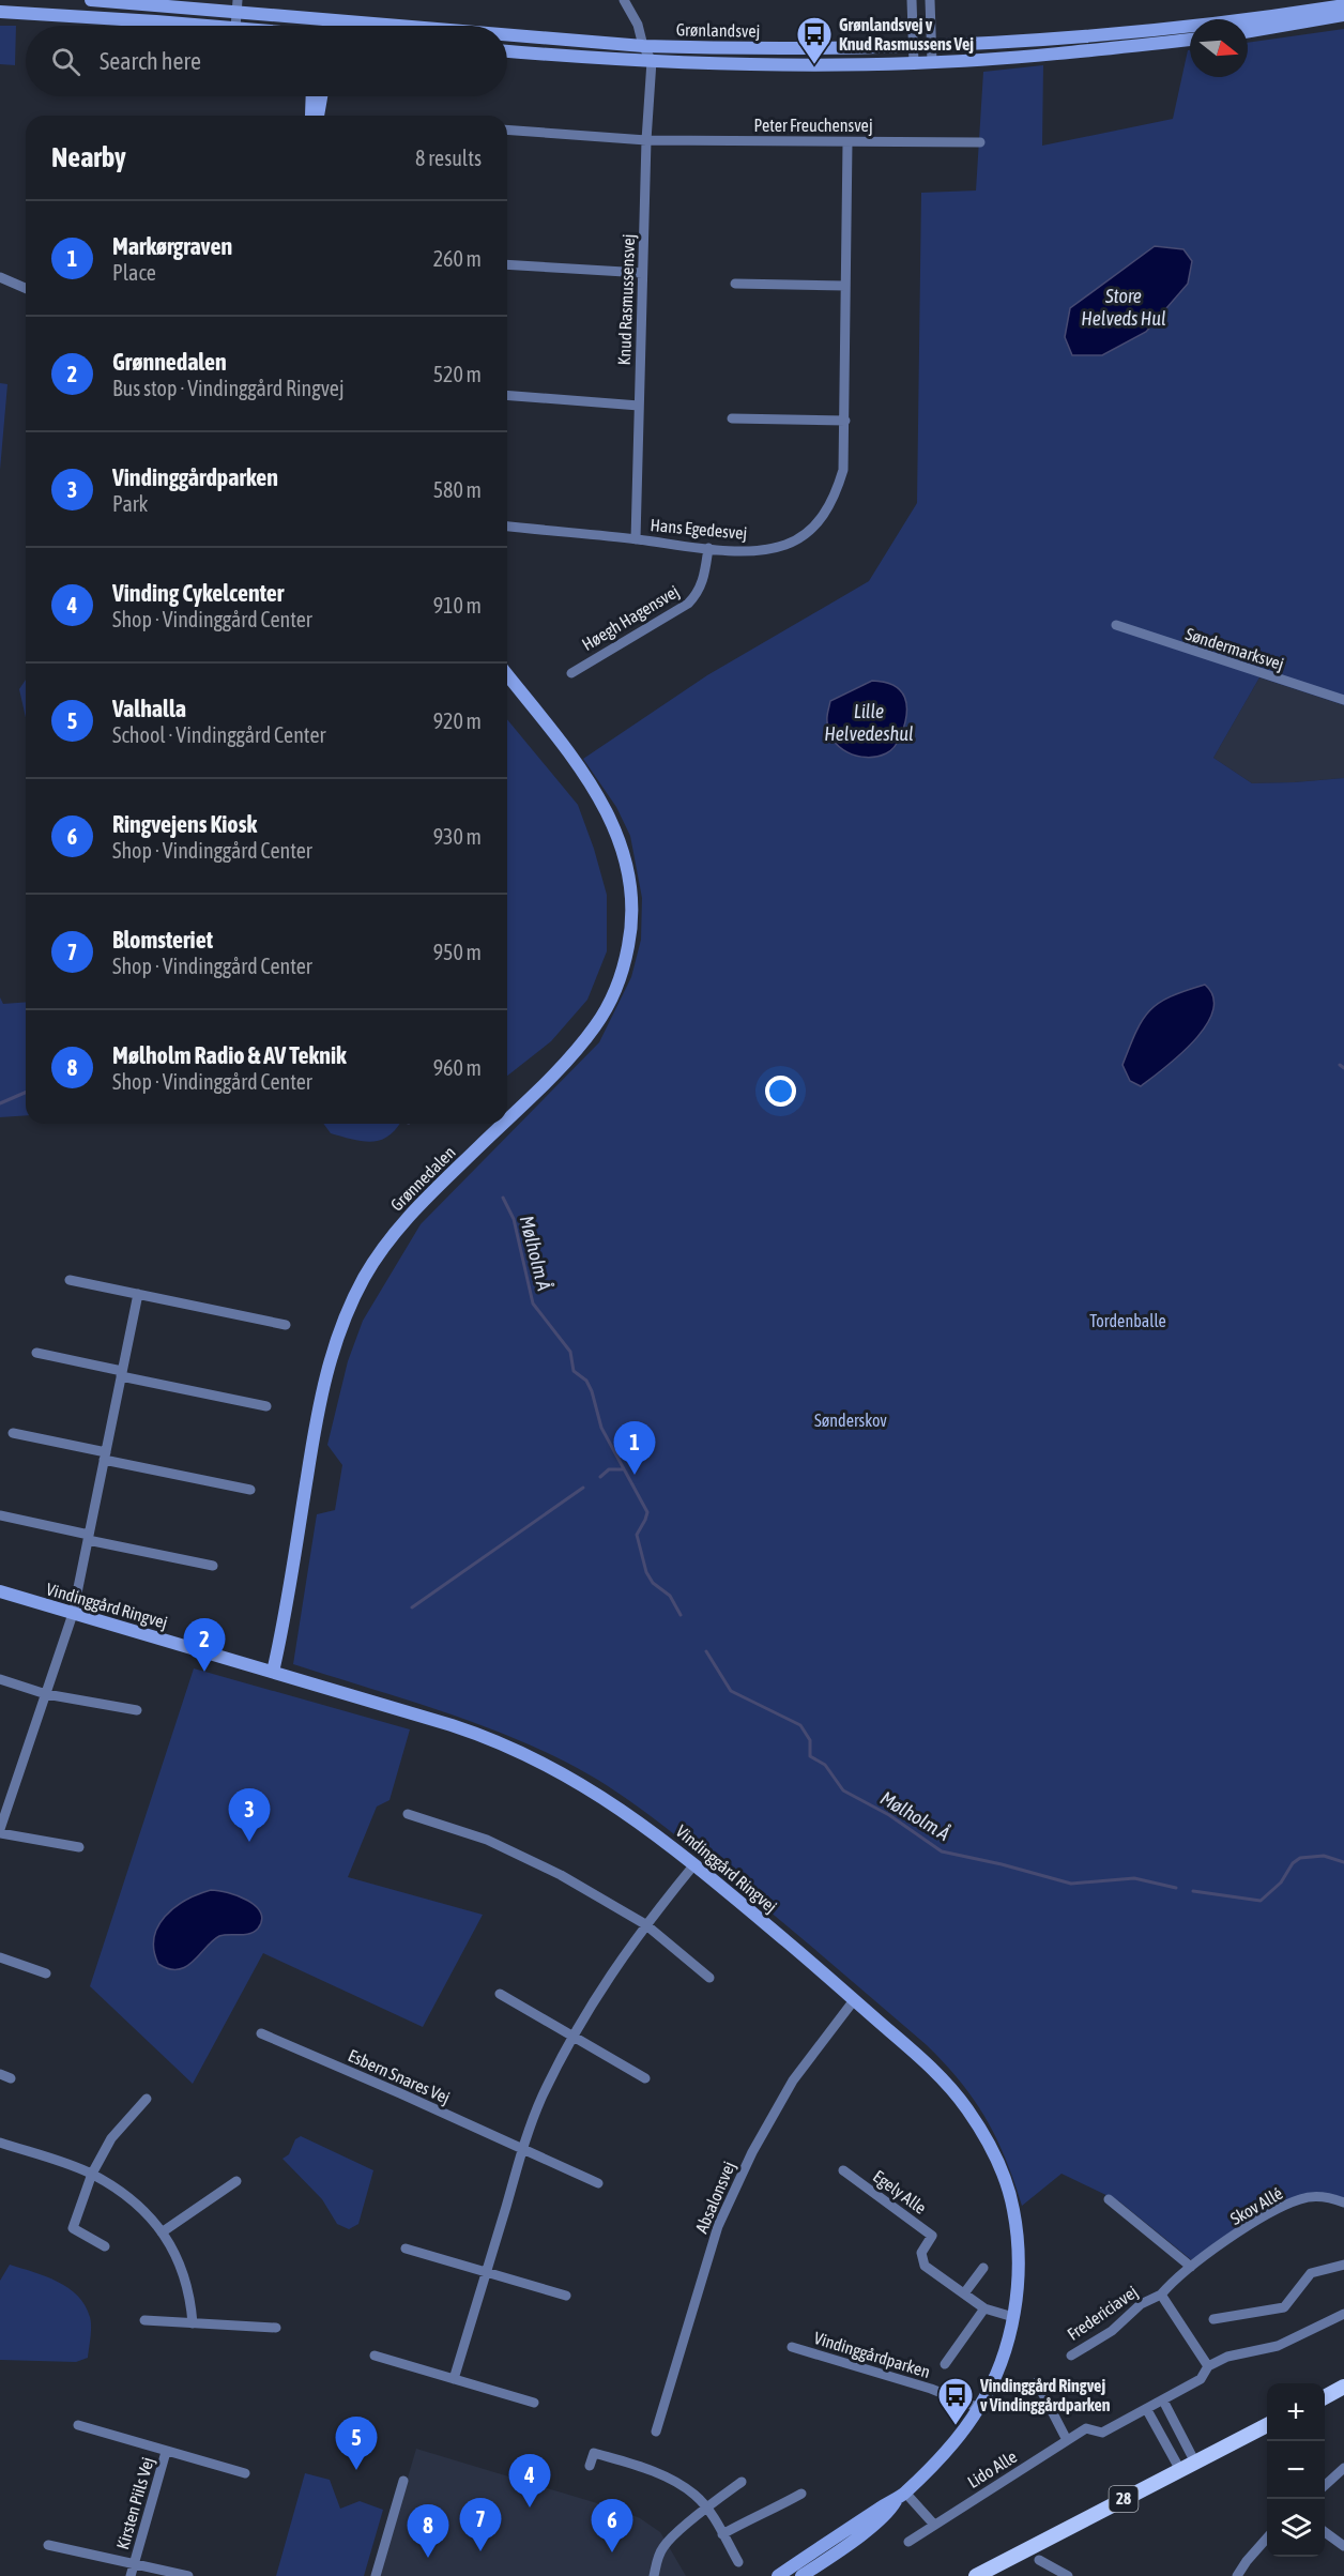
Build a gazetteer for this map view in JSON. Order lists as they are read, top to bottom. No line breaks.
{"streets":{"main road":["28"],"street":["Grønlandsvej","Peter Freuchensvej","Knud Rasmussensvej","Hans Egedesvej","Høegh Hagensvej","Søndermarksvej","Grønnedalen","Vindinggård Ringvej","Esbern Snares Vej","Egely Alle","Absalonsvej","Skov Allé","Fredericiavej","Vindinggårdparken","Lido Alle","Kirsten Piils Vej"]},"crossings":[["Grønlandsvej","Knud Rasmussensvej"],["Peter Freuchensvej","Knud Rasmussensvej"],["Peter Freuchensvej","Hans Egedesvej"],["Knud Rasmussensvej","Hans Egedesvej"],["Hans Egedesvej","Høegh Hagensvej"],["Grønnedalen","Vindinggård Ringvej"],["Vindinggård Ringvej","Egely Alle"],["Vindinggård Ringvej","Absalonsvej"],["Vindinggård Ringvej","Vindinggårdparken"],["Skov Allé","Fredericiavej"]],"water":["Store Helveds Hul","Lille Helvedeshul","Mølholm Å"],"parks":["Tordenballe","Sønderskov"],"places":{"bus stop":["Grønlandsvej v Knud Rasmussens Vej","Vindinggård Ringvej v Vindinggårdparken"]},"north":"right","page":{"search":"Search here","heading":["Nearby","8 results"],"list":[{"mark":"1","name":"Markørgraven","note":"Place","value":"260 m"},{"mark":"2","name":"Grønnedalen","note":"Bus stop · Vindinggård Ringvej","value":"520 m"},{"mark":"3","name":"Vindinggårdparken","note":"Park","value":"580 m"},{"mark":"4","name":"Vinding Cykelcenter","note":"Shop · Vindinggård Center","value":"910 m"},{"mark":"5","name":"Valhalla","note":"School · Vindinggård Center","value":"920 m"},{"mark":"6","name":"Ringvejens Kiosk","note":"Shop · Vindinggård Center","value":"930 m"},{"mark":"7","name":"Blomsteriet","note":"Shop · Vindinggård Center","value":"950 m"},{"mark":"8","name":"Mølholm Radio & AV Teknik","note":"Shop · Vindinggård Center","value":"960 m"}],"pins":["1","2","3","5","4","7","6","8"],"map_buttons":["+","−"]}}
